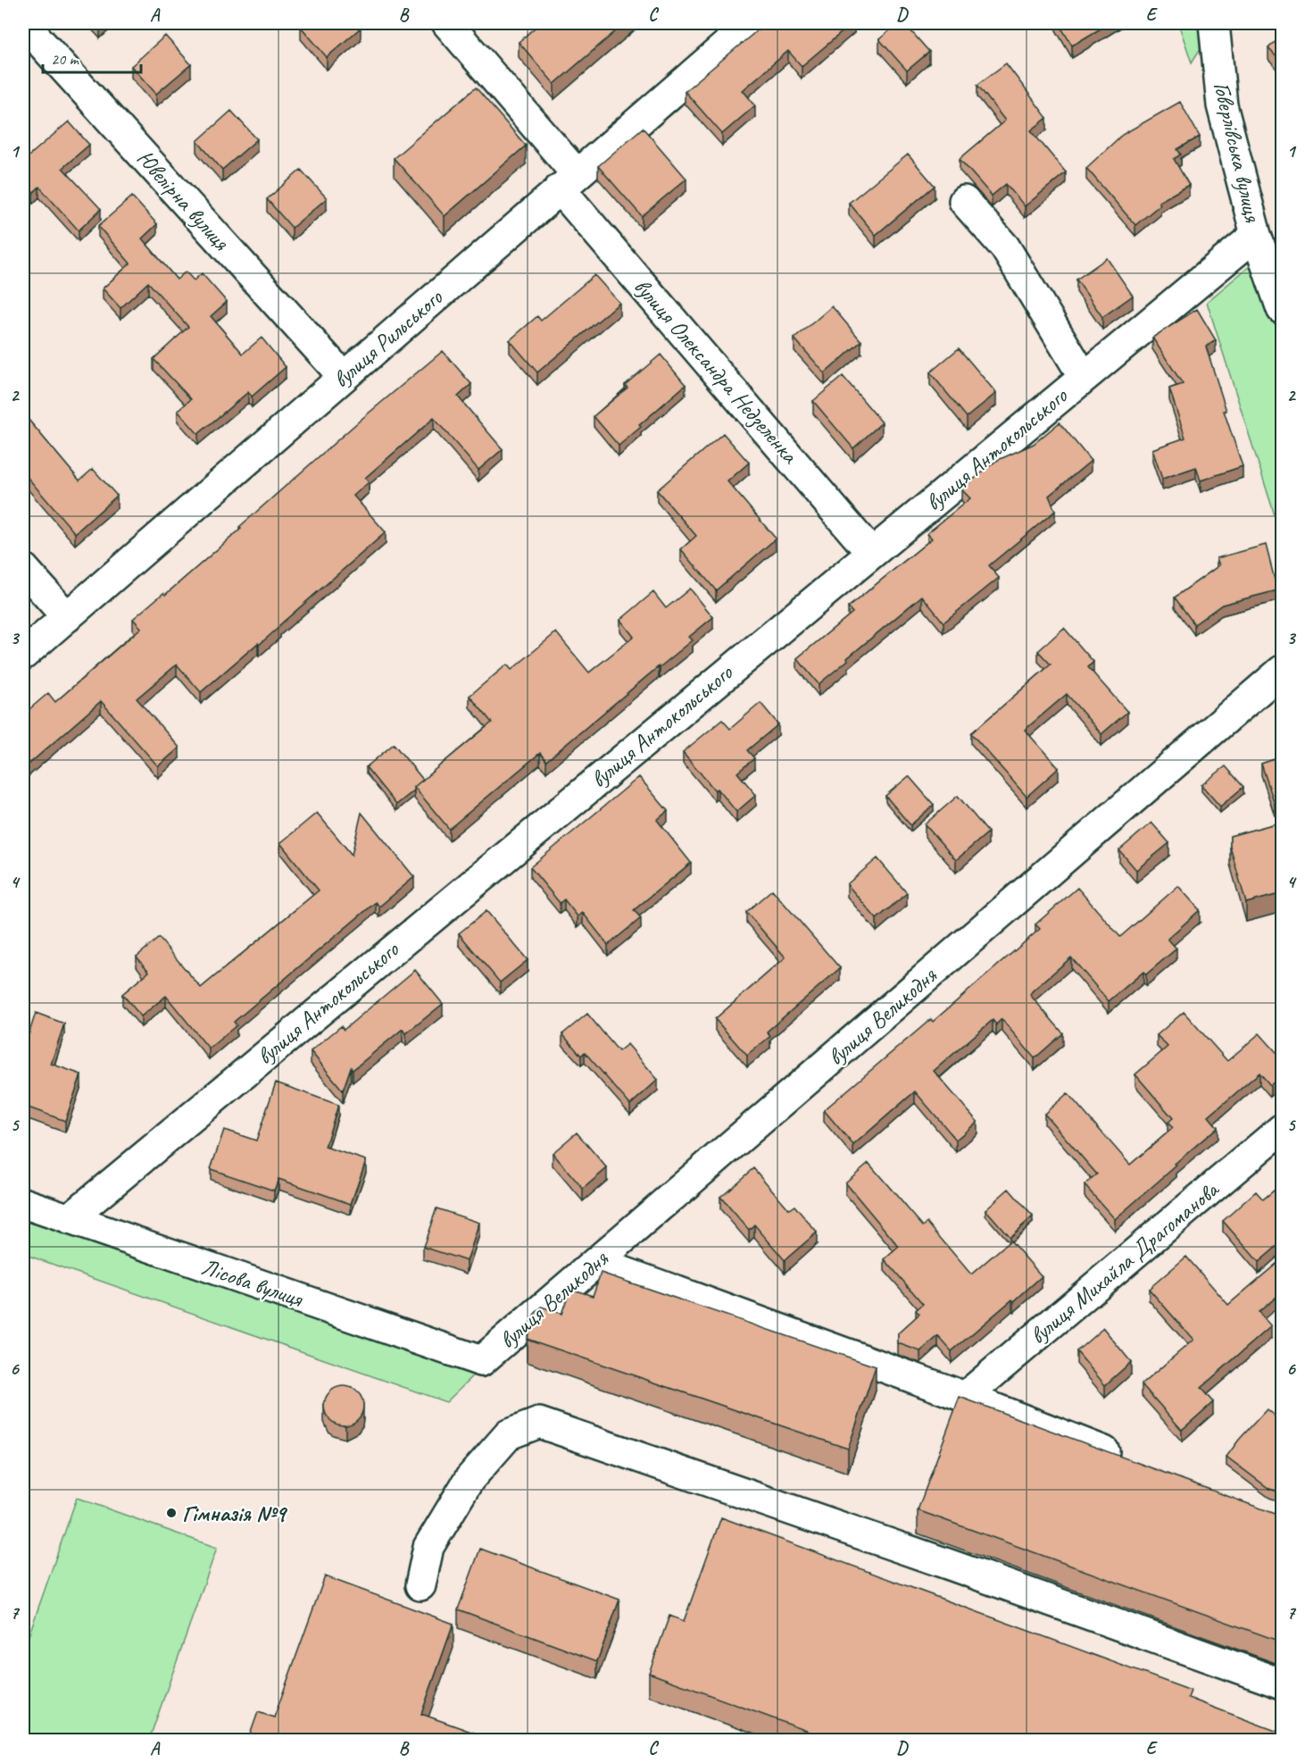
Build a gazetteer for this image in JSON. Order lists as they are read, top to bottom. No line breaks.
{"streets":{"street":["Говерлівська вулиця","Ювелірна вулиця","вулиця Рильського","вулиця Олександра Недзеленка","вулиця Антокольського","вулиця Великодня","вулиця Михайла Драгоманова","Лісова вулиця"]},"crossings":[["Говерлівська вулиця","вулиця Антокольського"],["Ювелірна вулиця","вулиця Рильського"],["вулиця Рильського","вулиця Олександра Недзеленка"],["вулиця Олександра Недзеленка","вулиця Антокольського"],["вулиця Антокольського","Лісова вулиця"],["вулиця Великодня","Лісова вулиця"]],"places":["Гімназія №9"],"scale_bar":"20 m","grid":{"columns":["A","B","C","D","E"],"rows":["1","2","3","4","5","6","7"]}}
